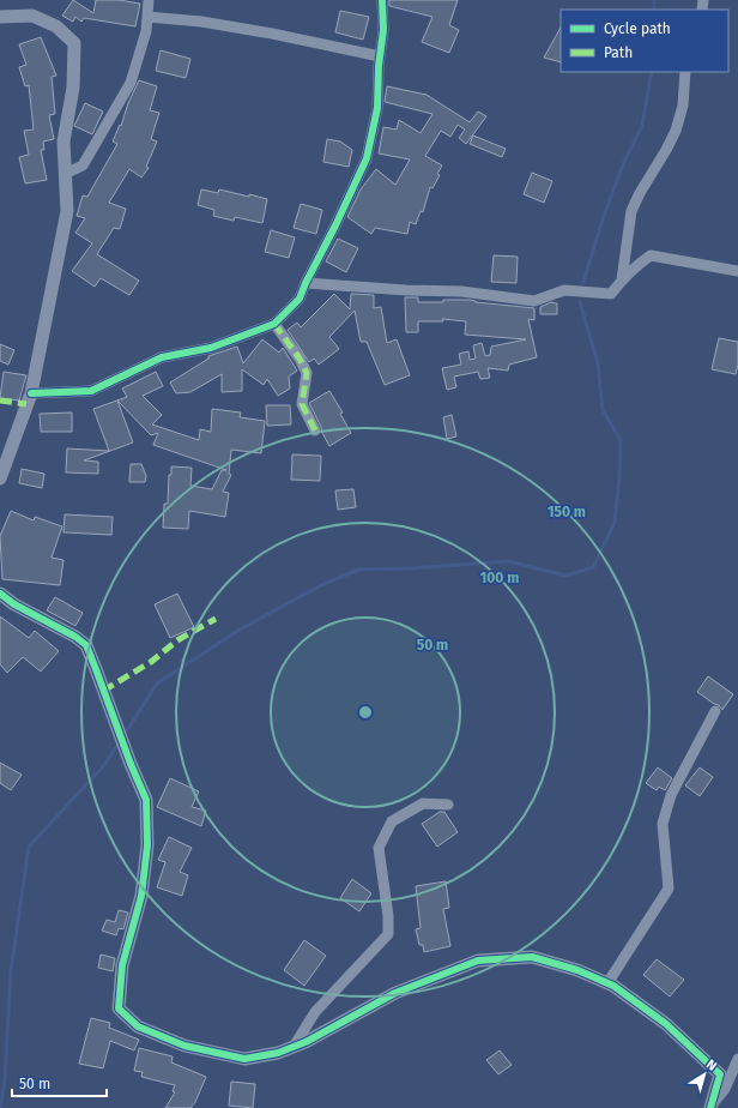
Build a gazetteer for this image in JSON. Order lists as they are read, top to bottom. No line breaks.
{"legend":["Cycle path","Path"],"scale_bar":"50 m","north":"top right","rings":["150 m","100 m","50 m"]}
